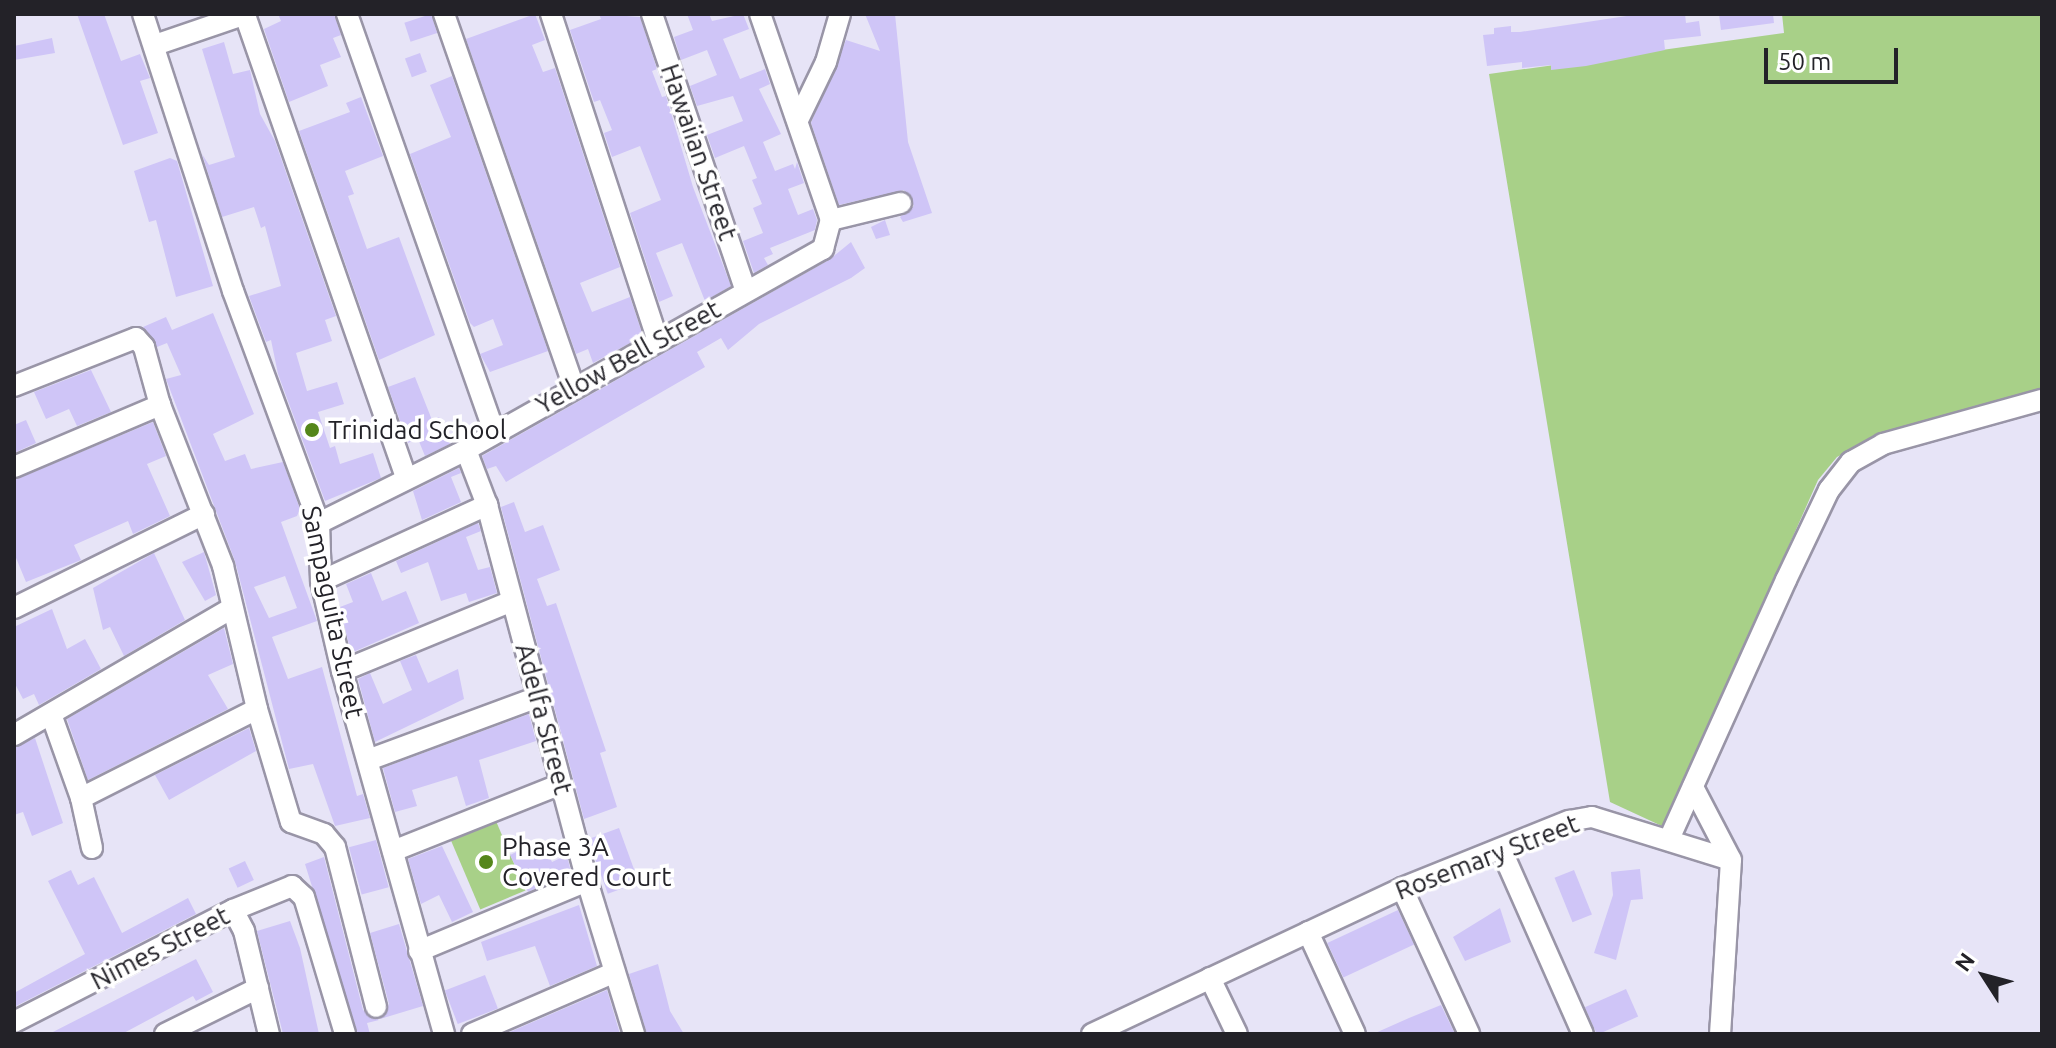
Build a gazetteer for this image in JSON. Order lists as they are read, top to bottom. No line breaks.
{"streets":{"street":["Hawaiian Street","Yellow Bell Street","Sampaguita Street","Adelfa Street","Rosemary Street","Nimes Street"]},"crossings":[["Hawaiian Street","Yellow Bell Street"],["Yellow Bell Street","Sampaguita Street"],["Yellow Bell Street","Adelfa Street"]],"places":["Trinidad School","Phase 3A Covered Court"],"scale_bar":"50 m","north":"top left"}
